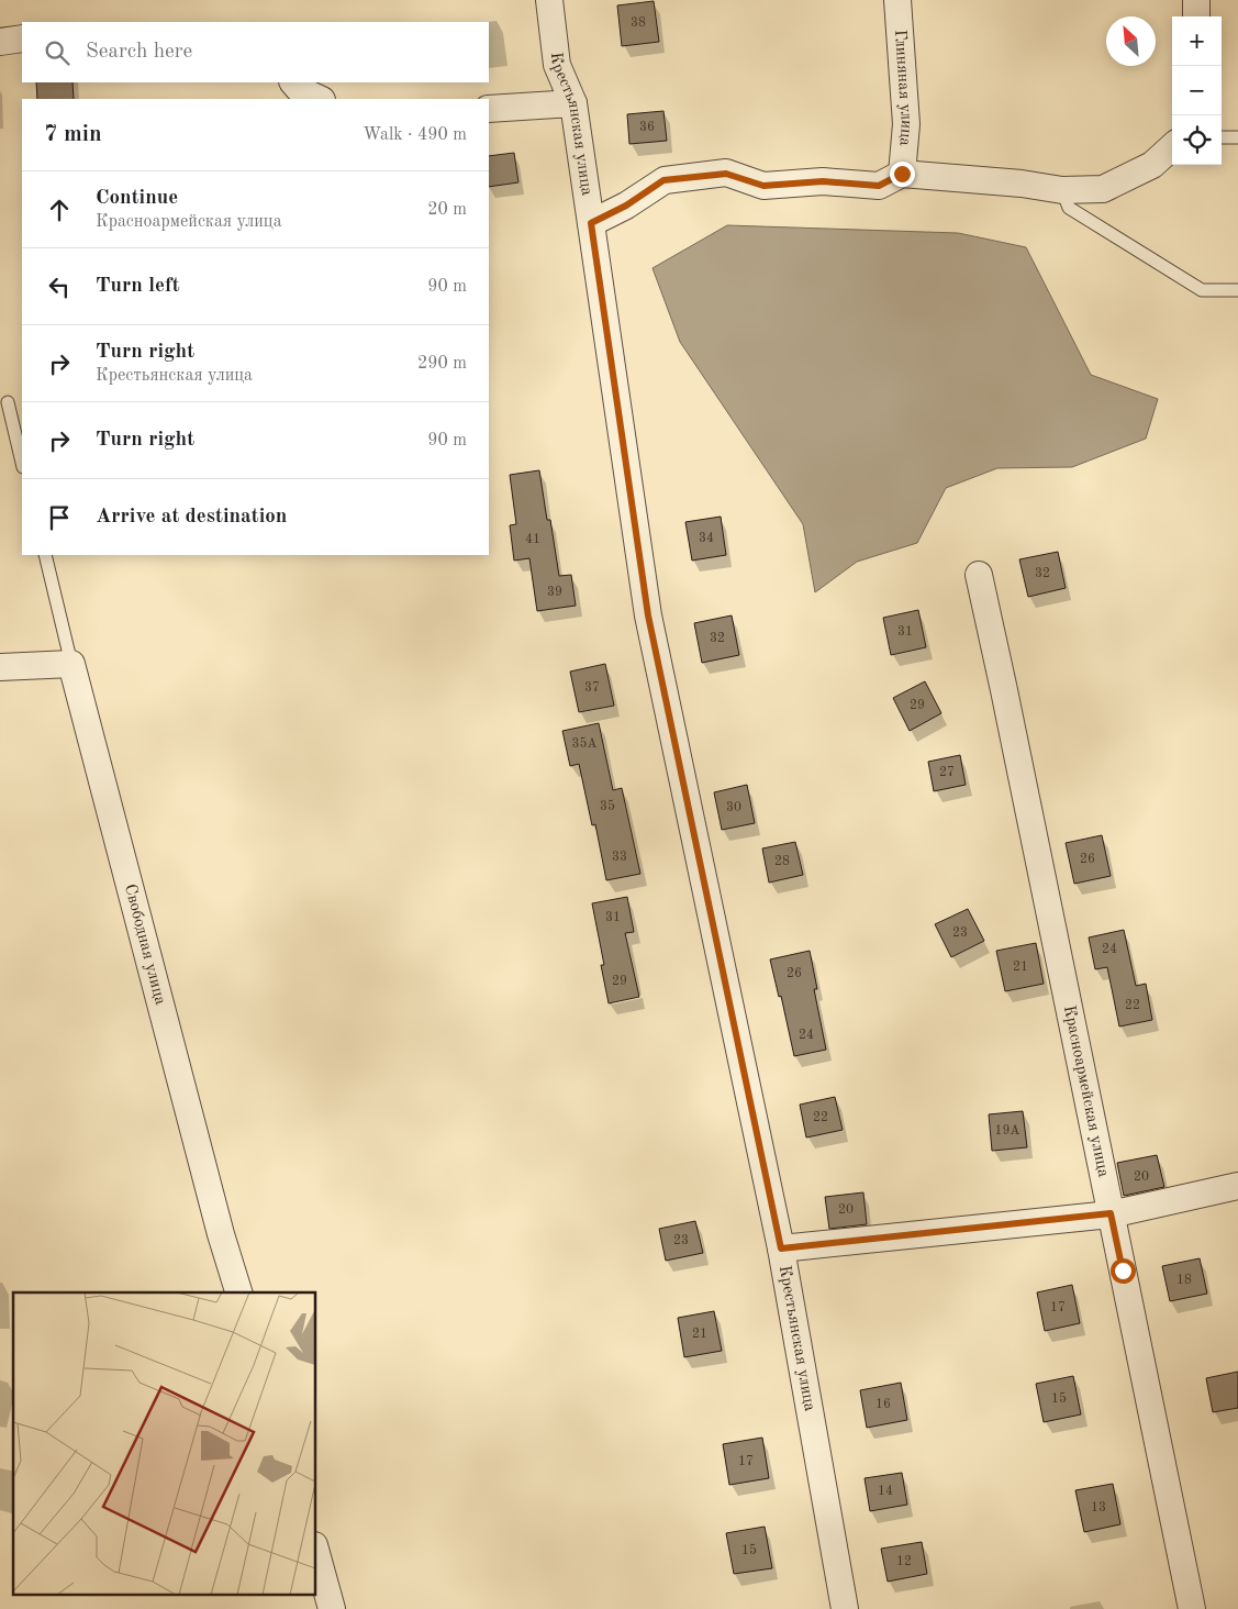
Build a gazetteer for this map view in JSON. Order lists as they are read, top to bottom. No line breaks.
{"streets":{"street":["Глиняная улица","Крестьянская улица","Свободная улица","Красноармейская улица"]},"house_numbers":["38","36","34","41","32","39","31","32","37","29","35А","27","35","30","33","26","28","31","23","24","21","26","29","22","24","22","19А","20","20","23","18","17","21","15","16","17","14","13","15","12"],"north":"top left","page":{"map_buttons":["+","−"],"search":"Search here","heading":["7 min","Walk · 490 m"],"list":[["Continue","Красноармейская улица","20 m"],["Turn left","90 m"],["Turn right","Крестьянская улица","290 m"],["Turn right","90 m"],"Arrive at destination"]}}
